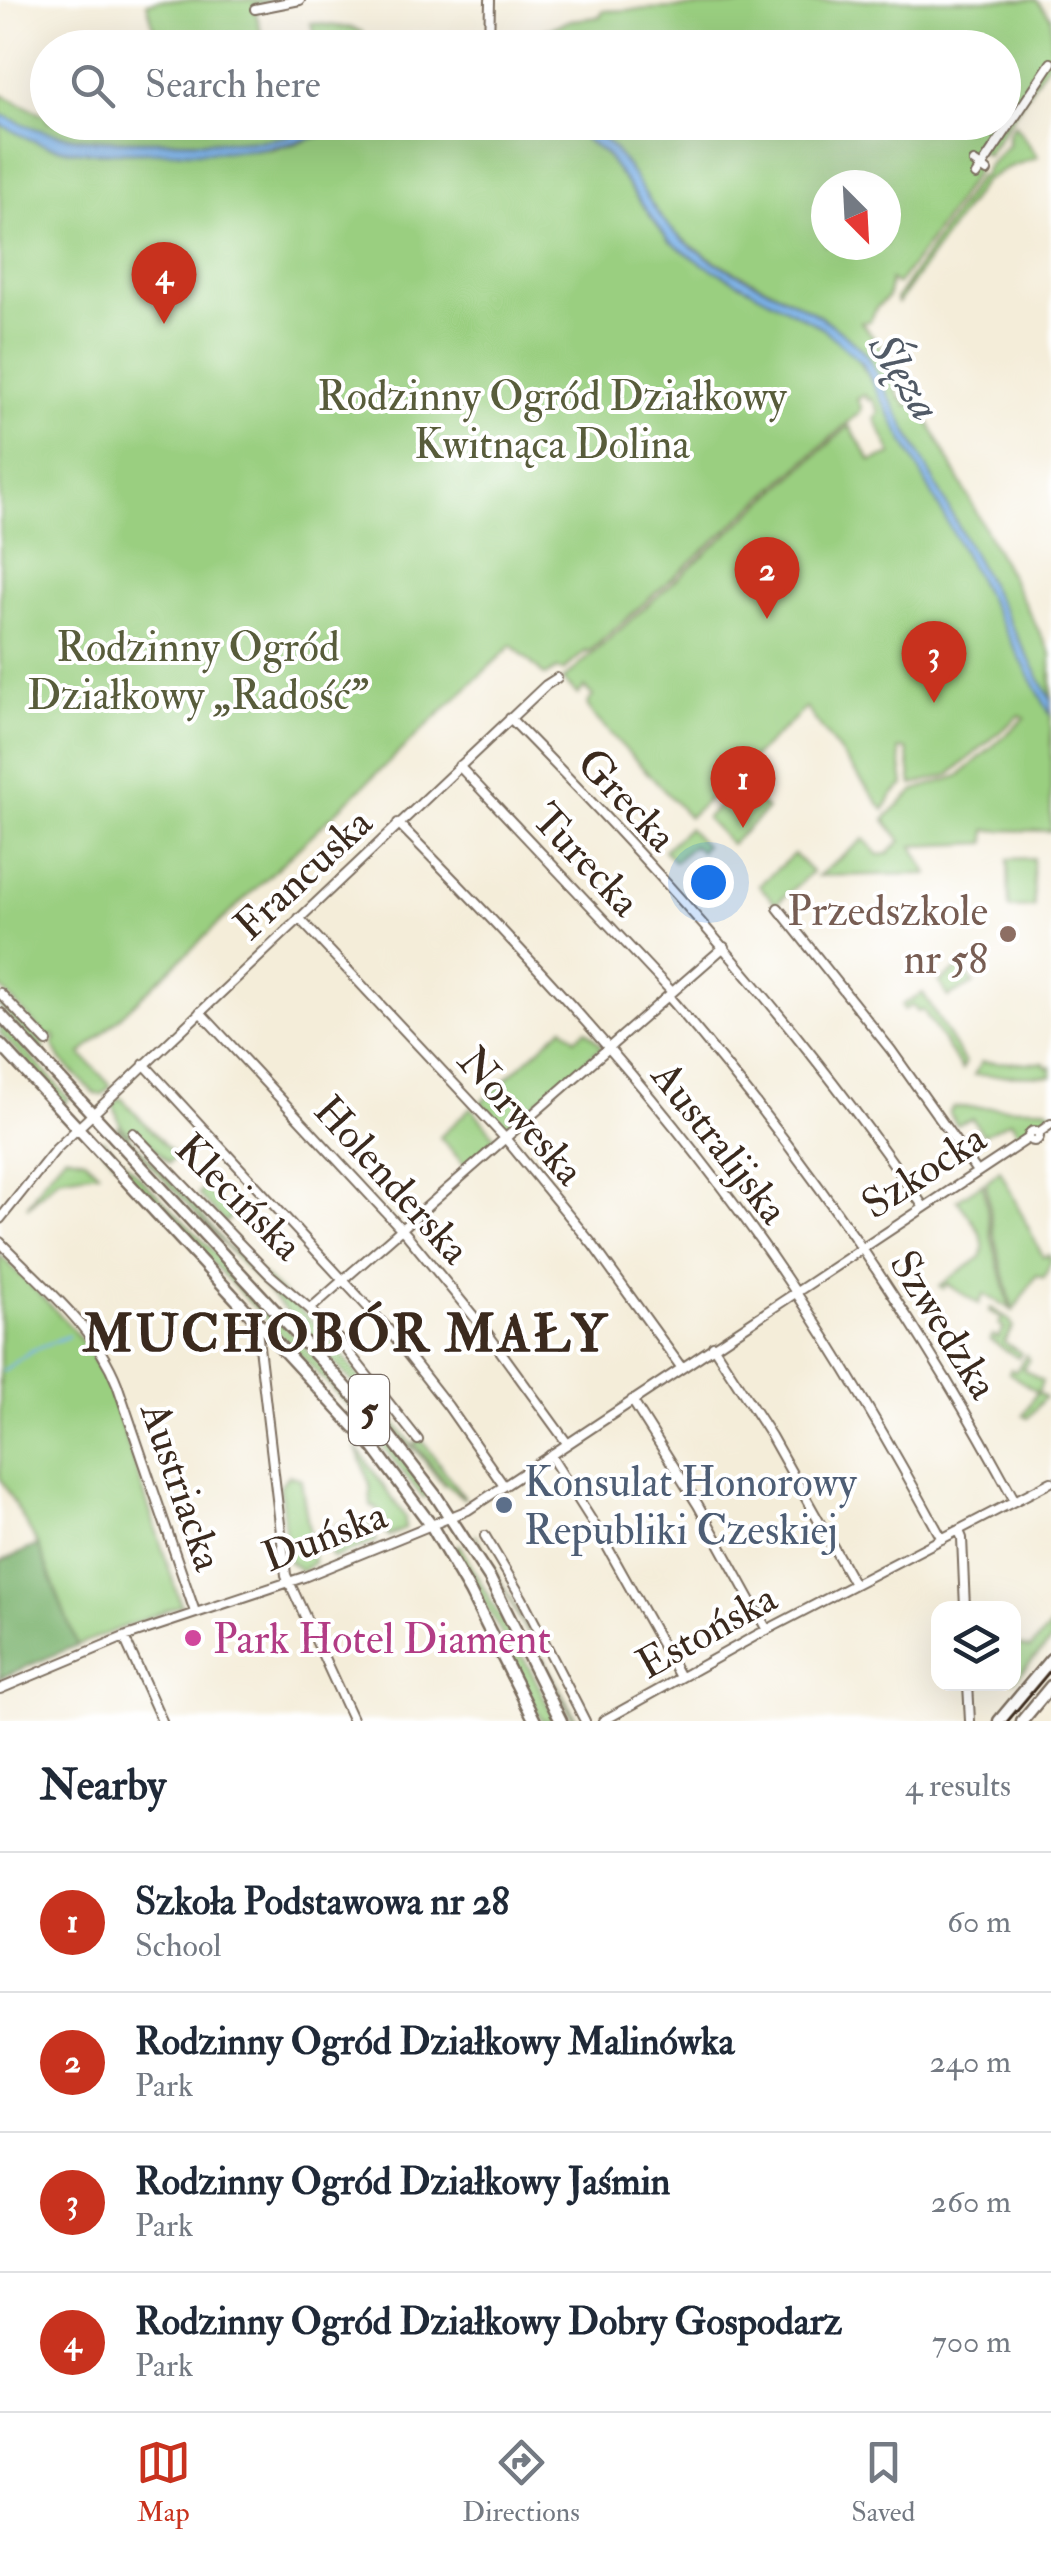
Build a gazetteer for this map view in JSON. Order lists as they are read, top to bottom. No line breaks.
{"streets":{"main road":["5"],"street":["Grecka","Turecka","Francuska","Norweska","Australijska","Szkocka","Holenderska","Klecińska","Szwedzka","Austriacka","Duńska","Estońska"]},"crossings":[["Grecka","Francuska"],["Grecka","Szkocka"],["Turecka","Francuska"],["Turecka","Szwedzka"],["Francuska","Norweska"],["Francuska","Australijska"],["Francuska","Holenderska"],["Francuska","5"],["Norweska","Szkocka"],["Australijska","Szkocka"],["Australijska","Estońska"],["Szkocka","Holenderska"],["Szkocka","Szwedzka"],["Szkocka","5"],["Szkocka","Duńska"],["Szwedzka","Estońska"],["5","Duńska"],["Austriacka","Duńska"]],"districts":["MUCHOBÓR MAŁY"],"water":["Ślęza"],"parks":["Rodzinny Ogród Działkowy Kwitnąca Dolina","Rodzinny Ogród Działkowy „Radość”"],"places":["Przedszkole nr 58","Konsulat Honorowy Republiki Czeskiej","Park Hotel Diament"],"north":"bottom right","page":{"search":"Search here","pins":["4","2","3","1"],"heading":["Nearby","4 results"],"list":[{"mark":"1","name":"Szkoła Podstawowa nr 28","note":"School","value":"60 m"},{"mark":"2","name":"Rodzinny Ogród Działkowy Malinówka","note":"Park","value":"240 m"},{"mark":"3","name":"Rodzinny Ogród Działkowy Jaśmin","note":"Park","value":"260 m"},{"mark":"4","name":"Rodzinny Ogród Działkowy Dobry Gospodarz","note":"Park","value":"700 m"}],"nav":["Map","Directions","Saved"]}}
